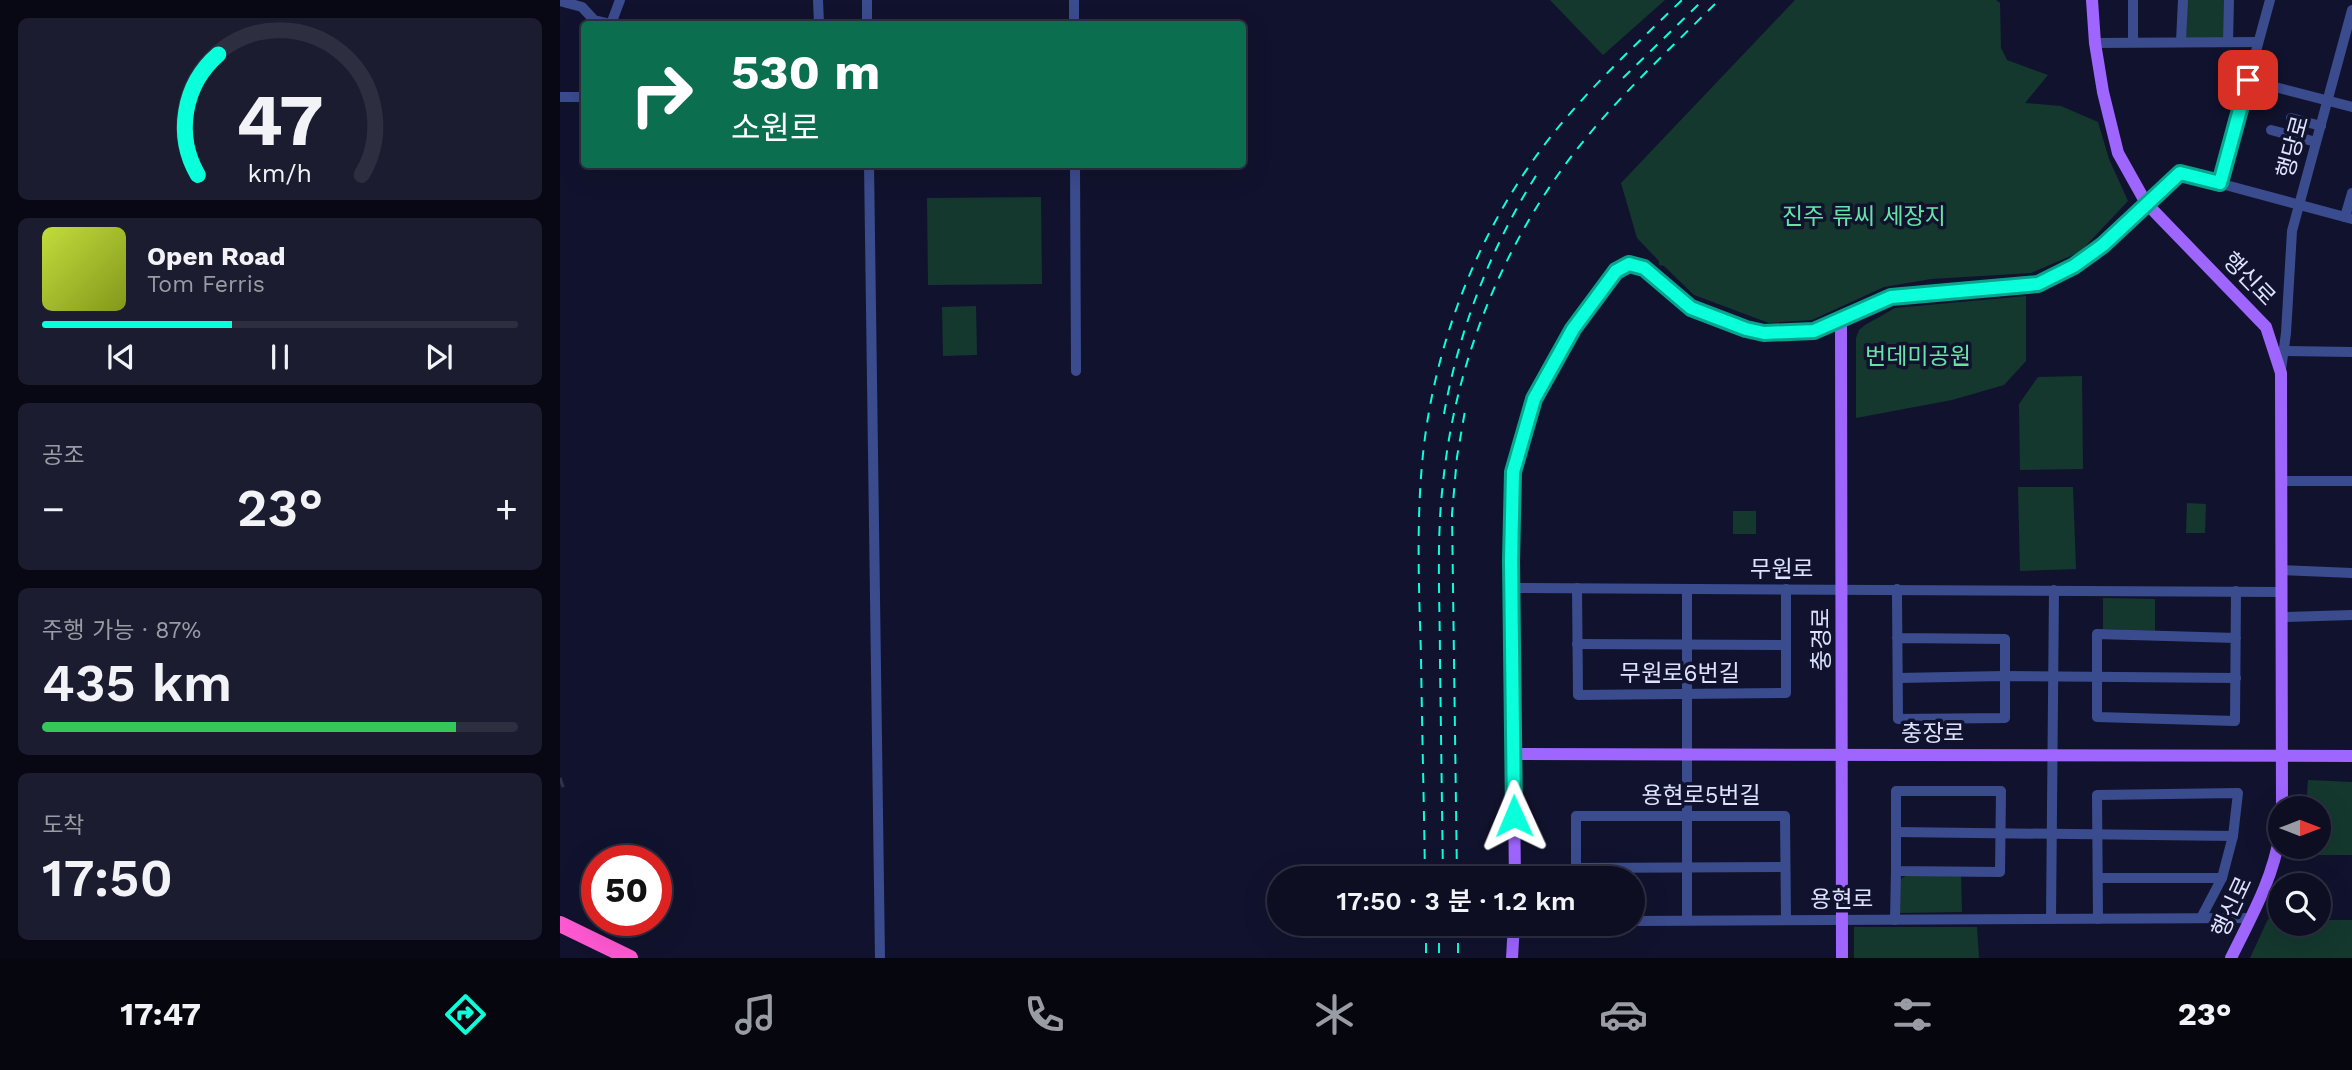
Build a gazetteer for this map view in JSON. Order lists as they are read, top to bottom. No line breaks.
{"streets":{"main road":["행신로","충경로","충장로"],"street":["행당로","무원로","무원로6번길","용현로5번길","용현로"]},"crossings":[["행당로","행신로"],["행신로","무원로"],["행신로","충장로"],["행신로","용현로"],["무원로","충경로"],["무원로","무원로6번길"],["충경로","충장로"],["충경로","용현로"],["용현로5번길","용현로"]],"parks":["진주 류씨 세장지","번데미공원"],"north":"right","page":{"turn":["530 m","소원로"],"song":["Open Road","Tom Ferris"],"tile":["공조",["주행 가능 · 87%","435 km"],["도착","17:50"]],"heat":["−","23°","+"],"limit":"50","trip":"17:50 · 3 분 · 1.2 km","tabs":["17:47","23°"],"gauge":["47","km/h"]}}
